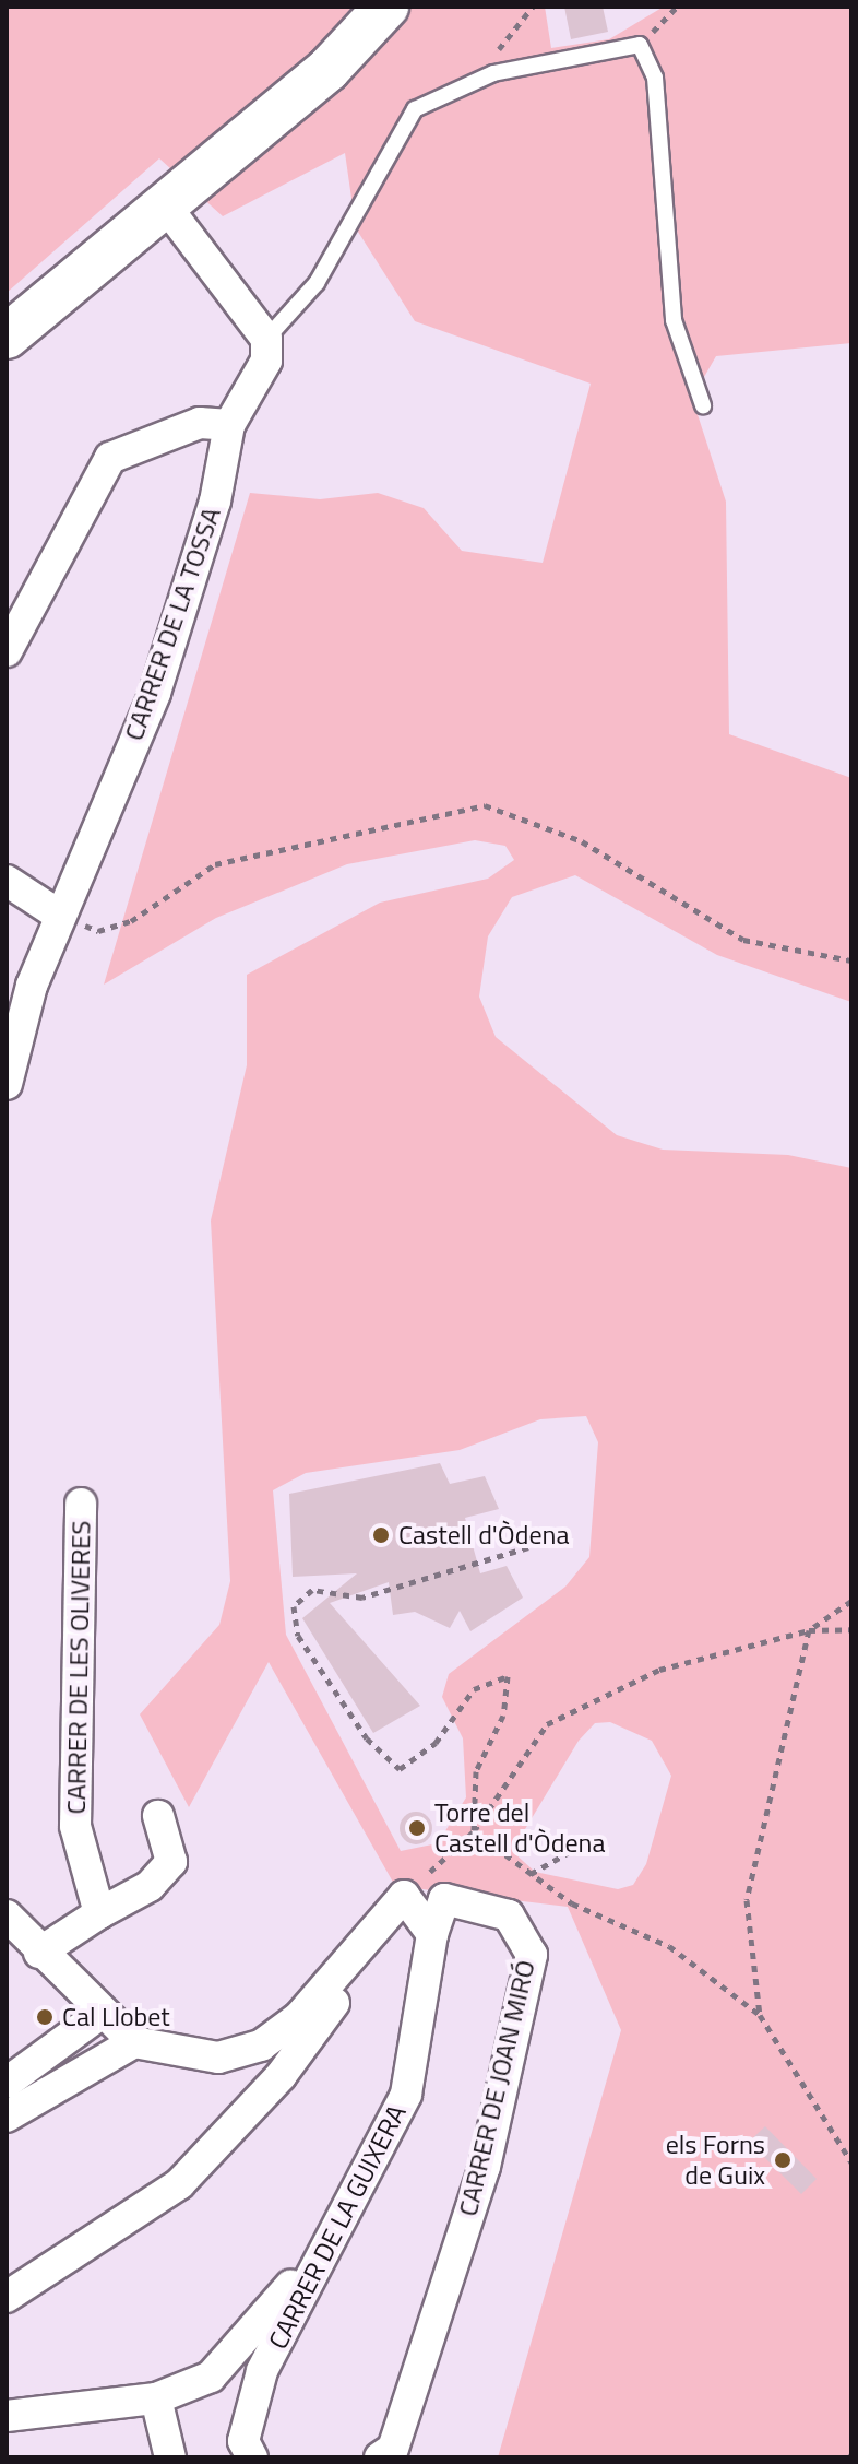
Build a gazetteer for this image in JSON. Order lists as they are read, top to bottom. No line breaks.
{"streets":{"street":["CARRER DE LA TOSSA","CARRER DE LES OLIVERES","CARRER DE JOAN MIRÓ","CARRER DE LA GUIXERA"]},"crossings":[["CARRER DE JOAN MIRÓ","CARRER DE LA GUIXERA"]],"places":["Castell d'Òdena","Torre del Castell d'Òdena","Cal Llobet","els Forns de Guix"]}
